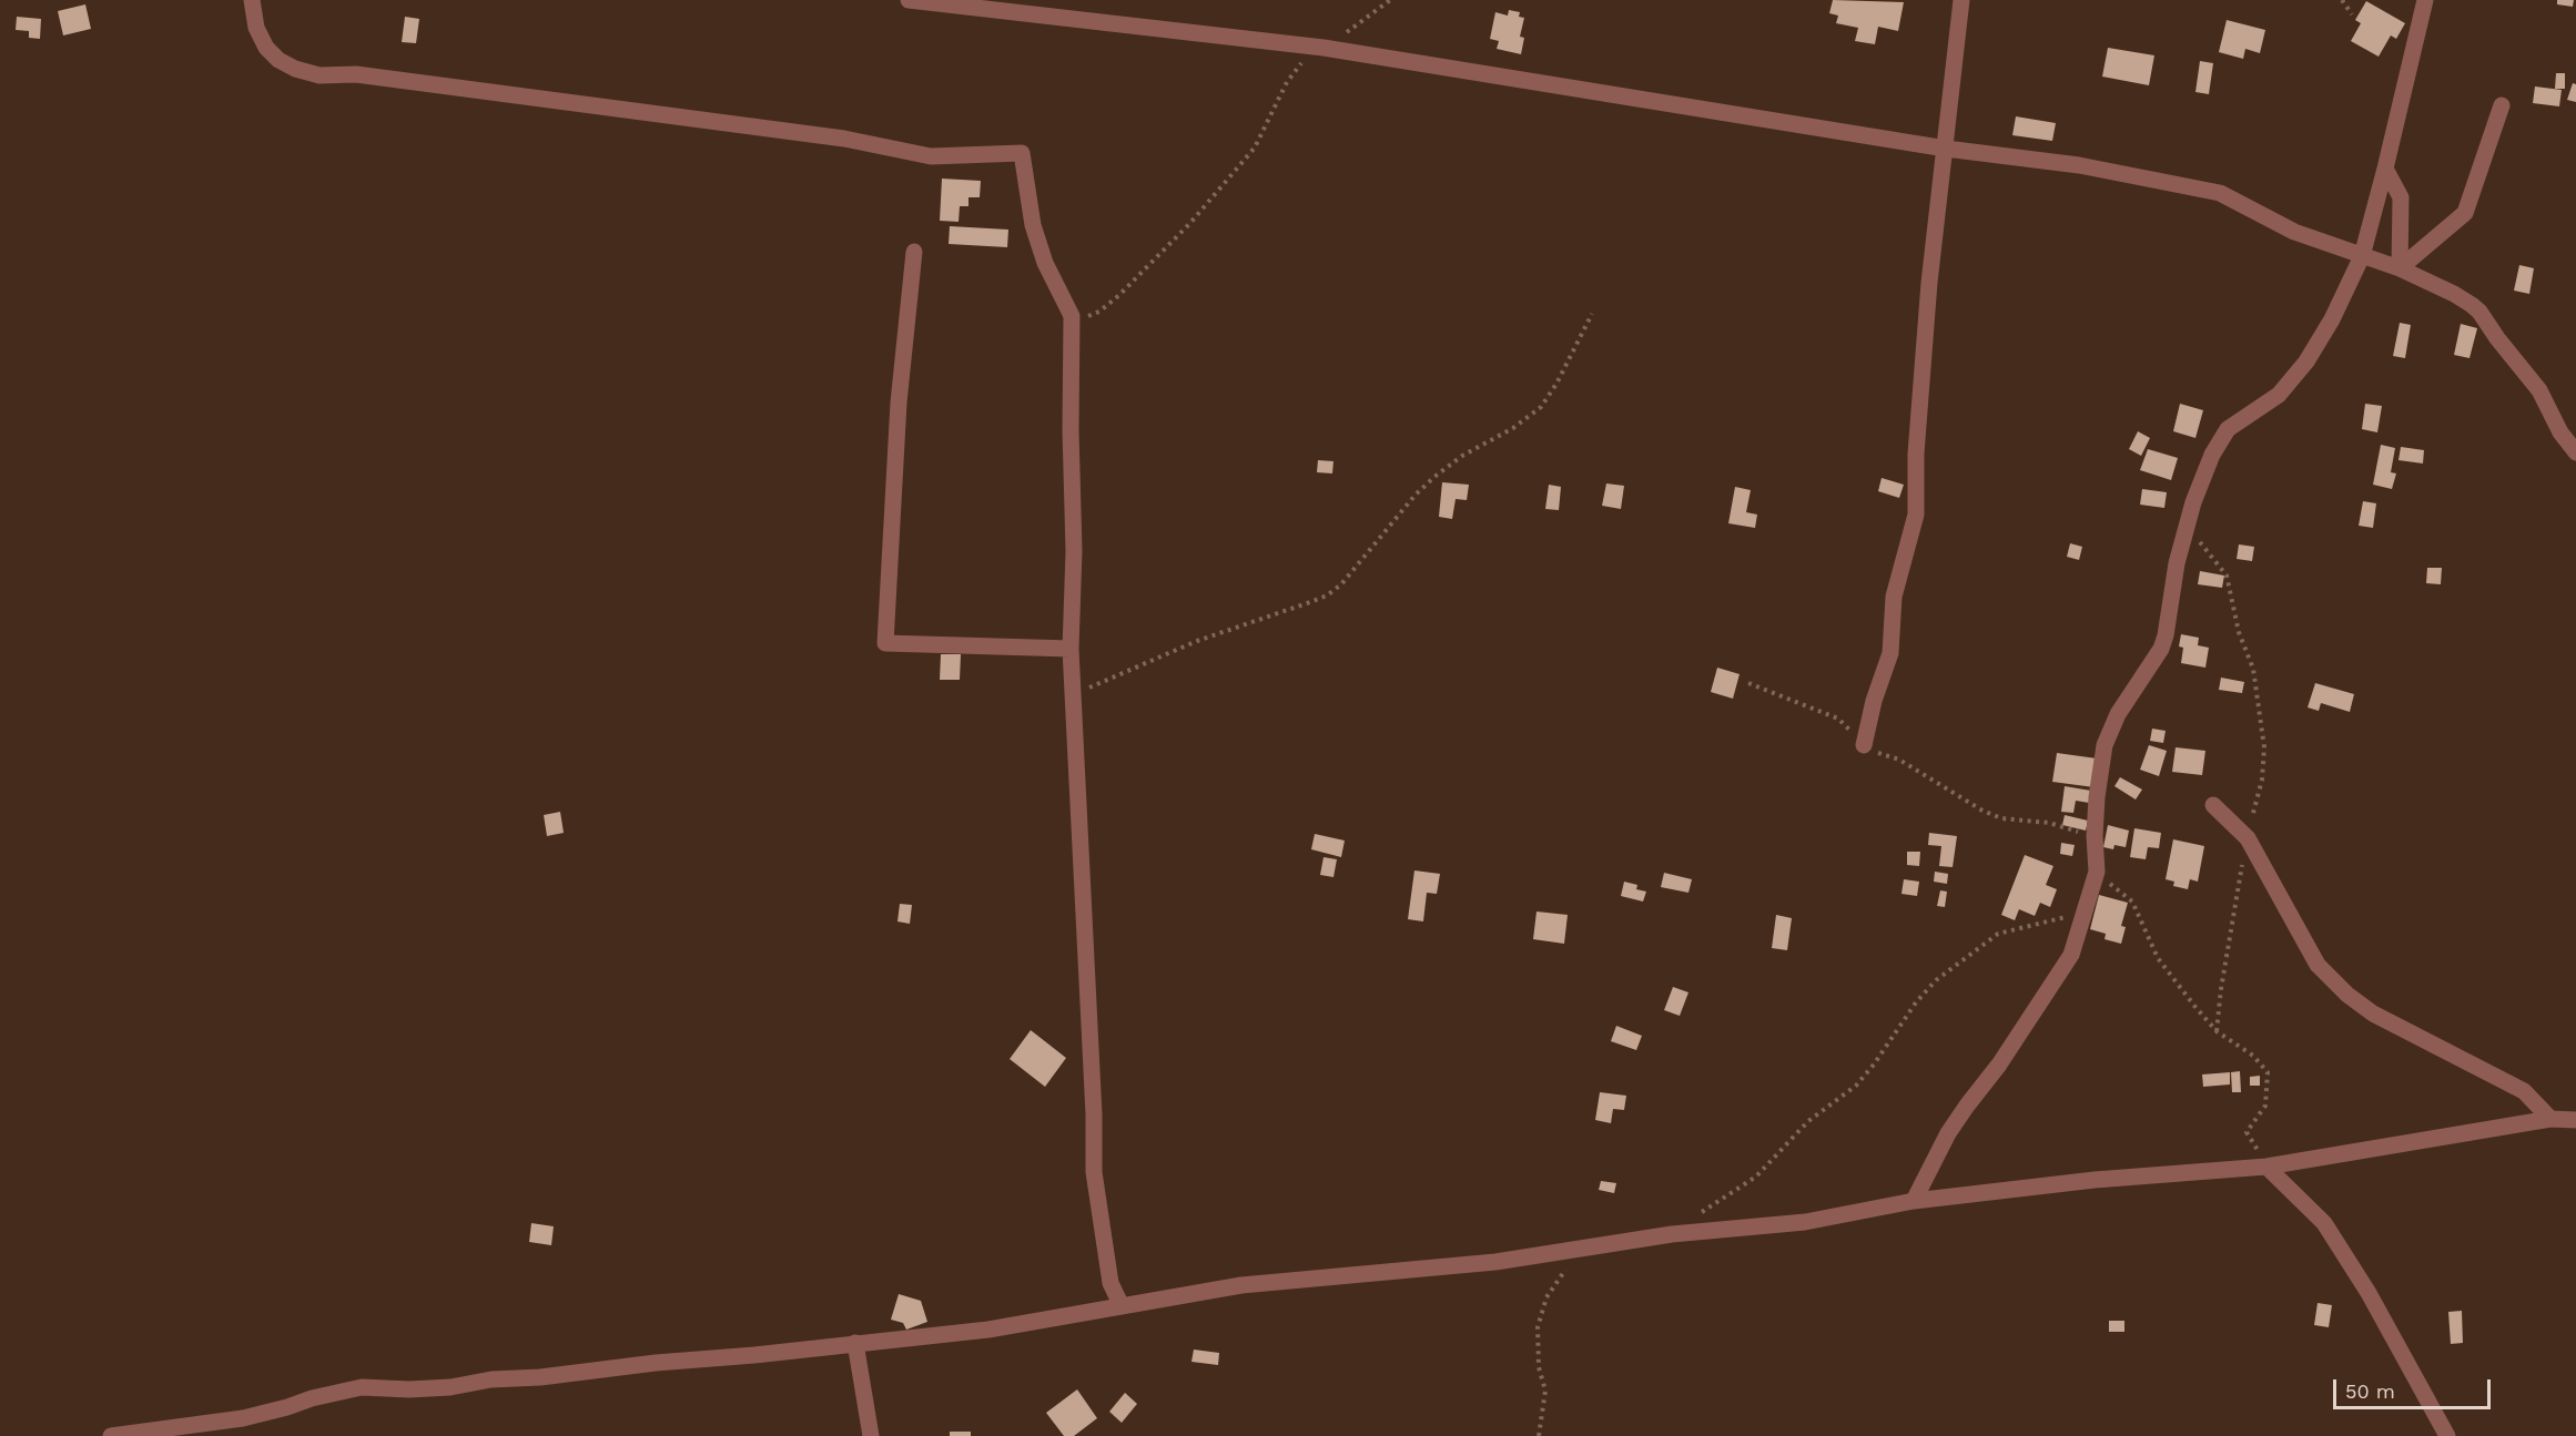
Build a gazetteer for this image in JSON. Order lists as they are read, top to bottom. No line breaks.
{"scale_bar":"50 m"}
